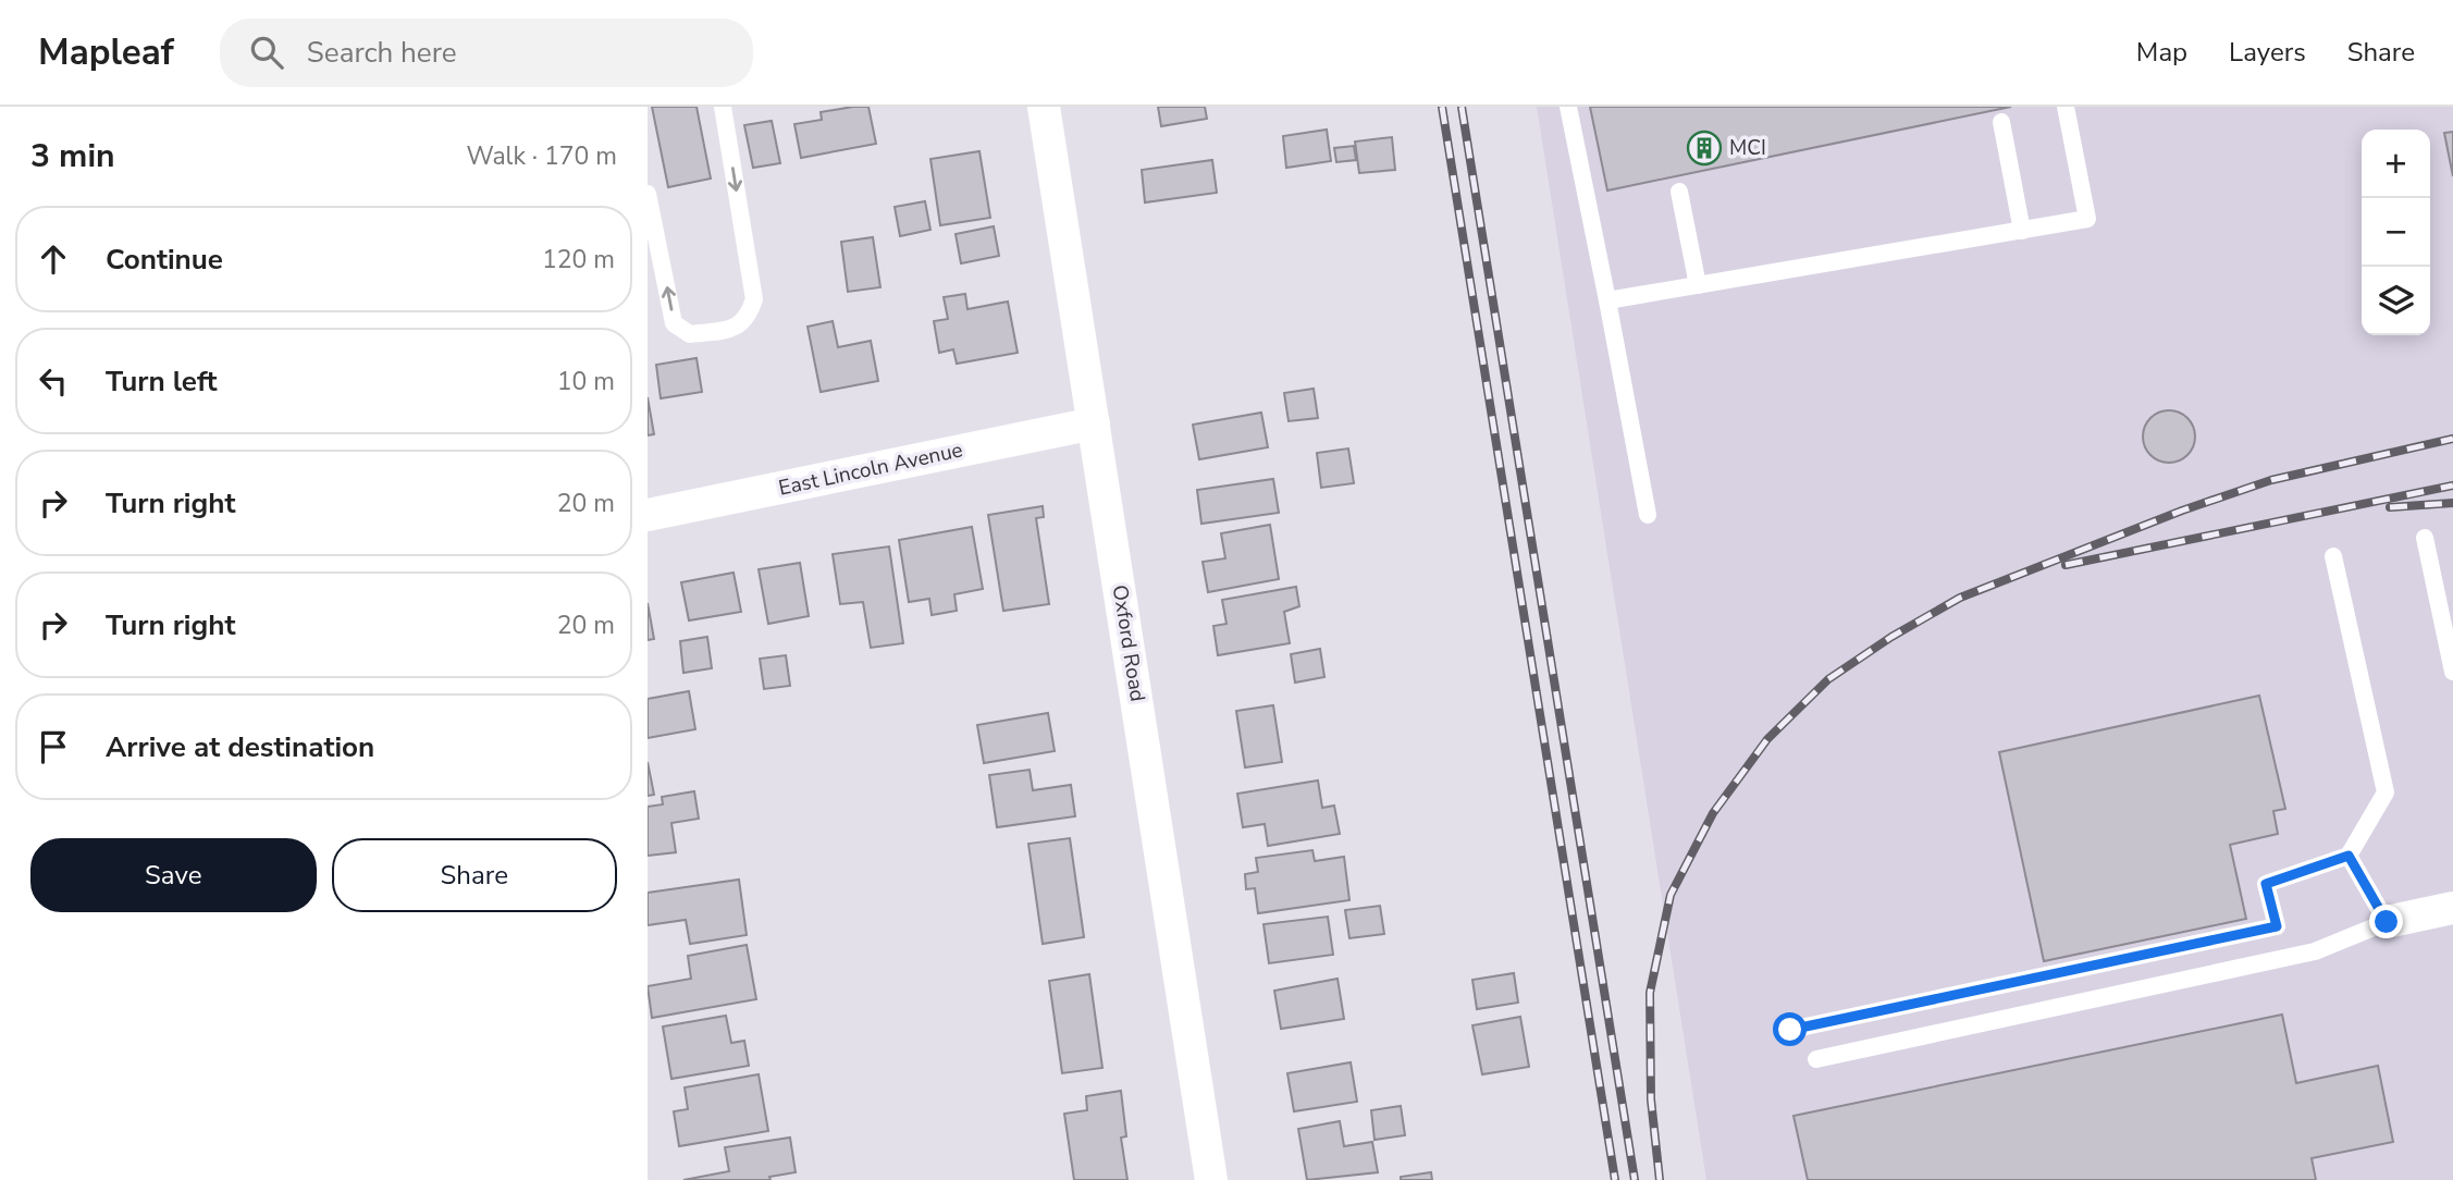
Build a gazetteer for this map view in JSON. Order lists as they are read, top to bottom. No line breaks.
{"streets":{"street":["East Lincoln Avenue","Oxford Road"]},"crossings":[["East Lincoln Avenue","Oxford Road"]],"places":{"building":["MCI"]},"page":{"header":"Mapleaf","search":"Search here","nav":["Map","Layers","Share"],"heading":["3 min","Walk · 170 m"],"map_buttons":["+","−"],"list":[["Continue","120 m"],["Turn left","10 m"],["Turn right","20 m"],["Turn right","20 m"],"Arrive at destination"],"buttons":["Save","Share"]}}
